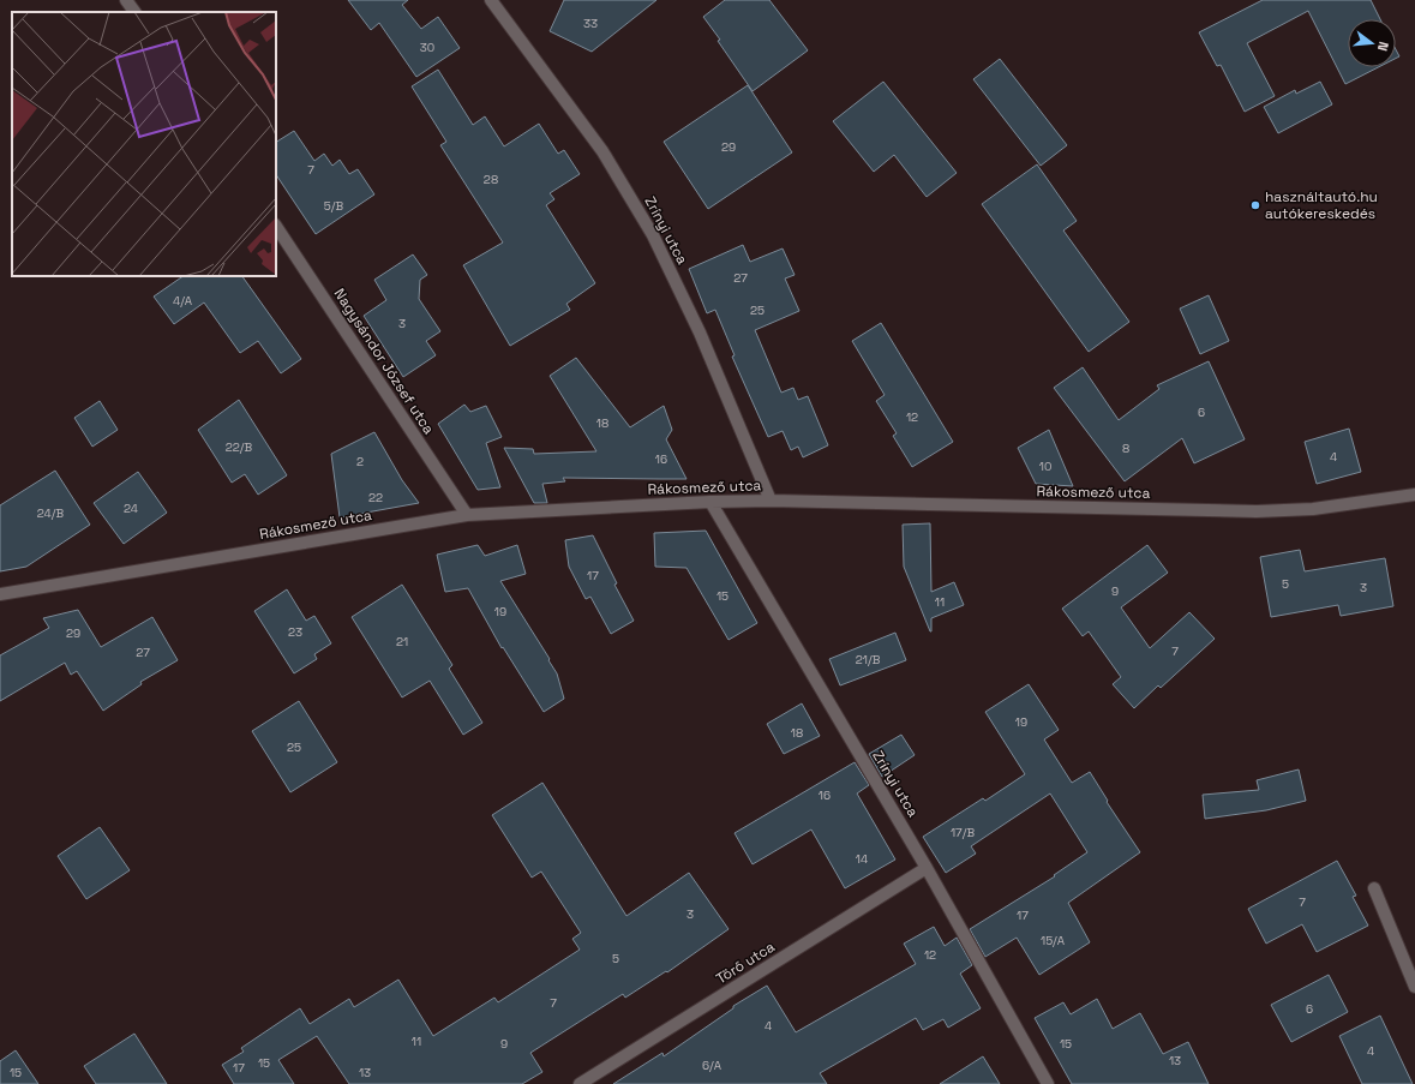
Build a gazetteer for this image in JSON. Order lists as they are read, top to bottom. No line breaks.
{"streets":{"street":["Zrínyi utca","Nagysándor József utca","Rákosmező utca","Törő utca"]},"crossings":[["Zrínyi utca","Rákosmező utca"],["Zrínyi utca","Törő utca"],["Nagysándor József utca","Rákosmező utca"]],"places":["használtautó.hu autókereskedés"],"house_numbers":["33","30","29","7","28","5/B","27","4/A","25","3","6","12","18","22/B","8","4","16","2","10","22","24","24/B","17","5","3","9","15","11","19","23","29","21","7","27","21/B","19","18","25","16","17/B","14","7","3","17","15/A","12","5","7","6","4","11","9","15","4","13","15","6/A","17","15","13"],"north":"right"}
